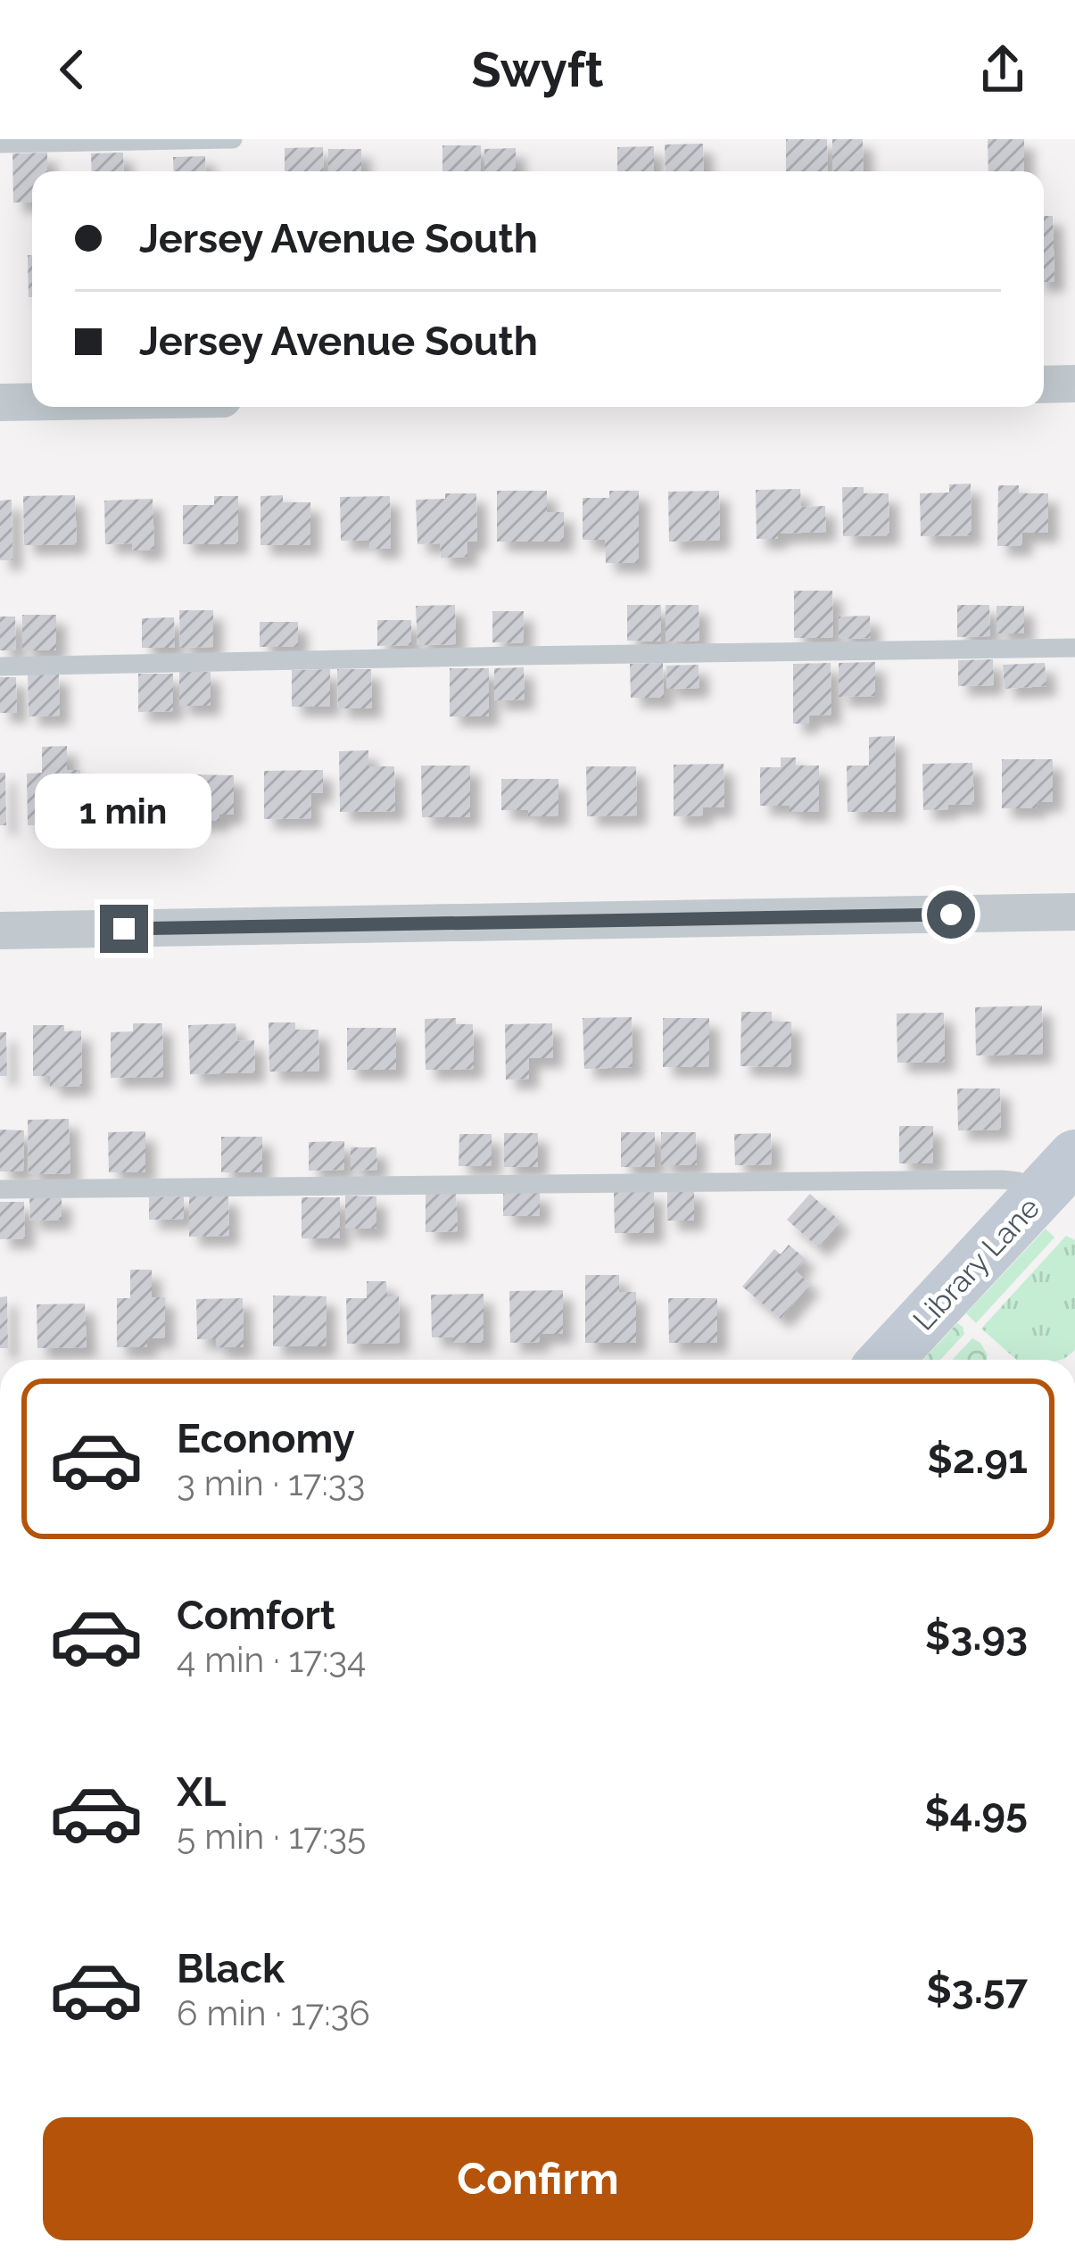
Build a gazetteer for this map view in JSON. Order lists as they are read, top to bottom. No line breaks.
{"streets":{"street":["Library Lane"]},"page":{"header":"Swyft","banner":["Jersey Avenue South","Jersey Avenue South"],"bubble":"1 min","list":[{"name":"Economy","note":"3 min · 17:33","value":"$2.91"},{"name":"Comfort","note":"4 min · 17:34","value":"$3.93"},{"name":"XL","note":"5 min · 17:35","value":"$4.95"},{"name":"Black","note":"6 min · 17:36","value":"$3.57"}],"buttons":"Confirm"}}
